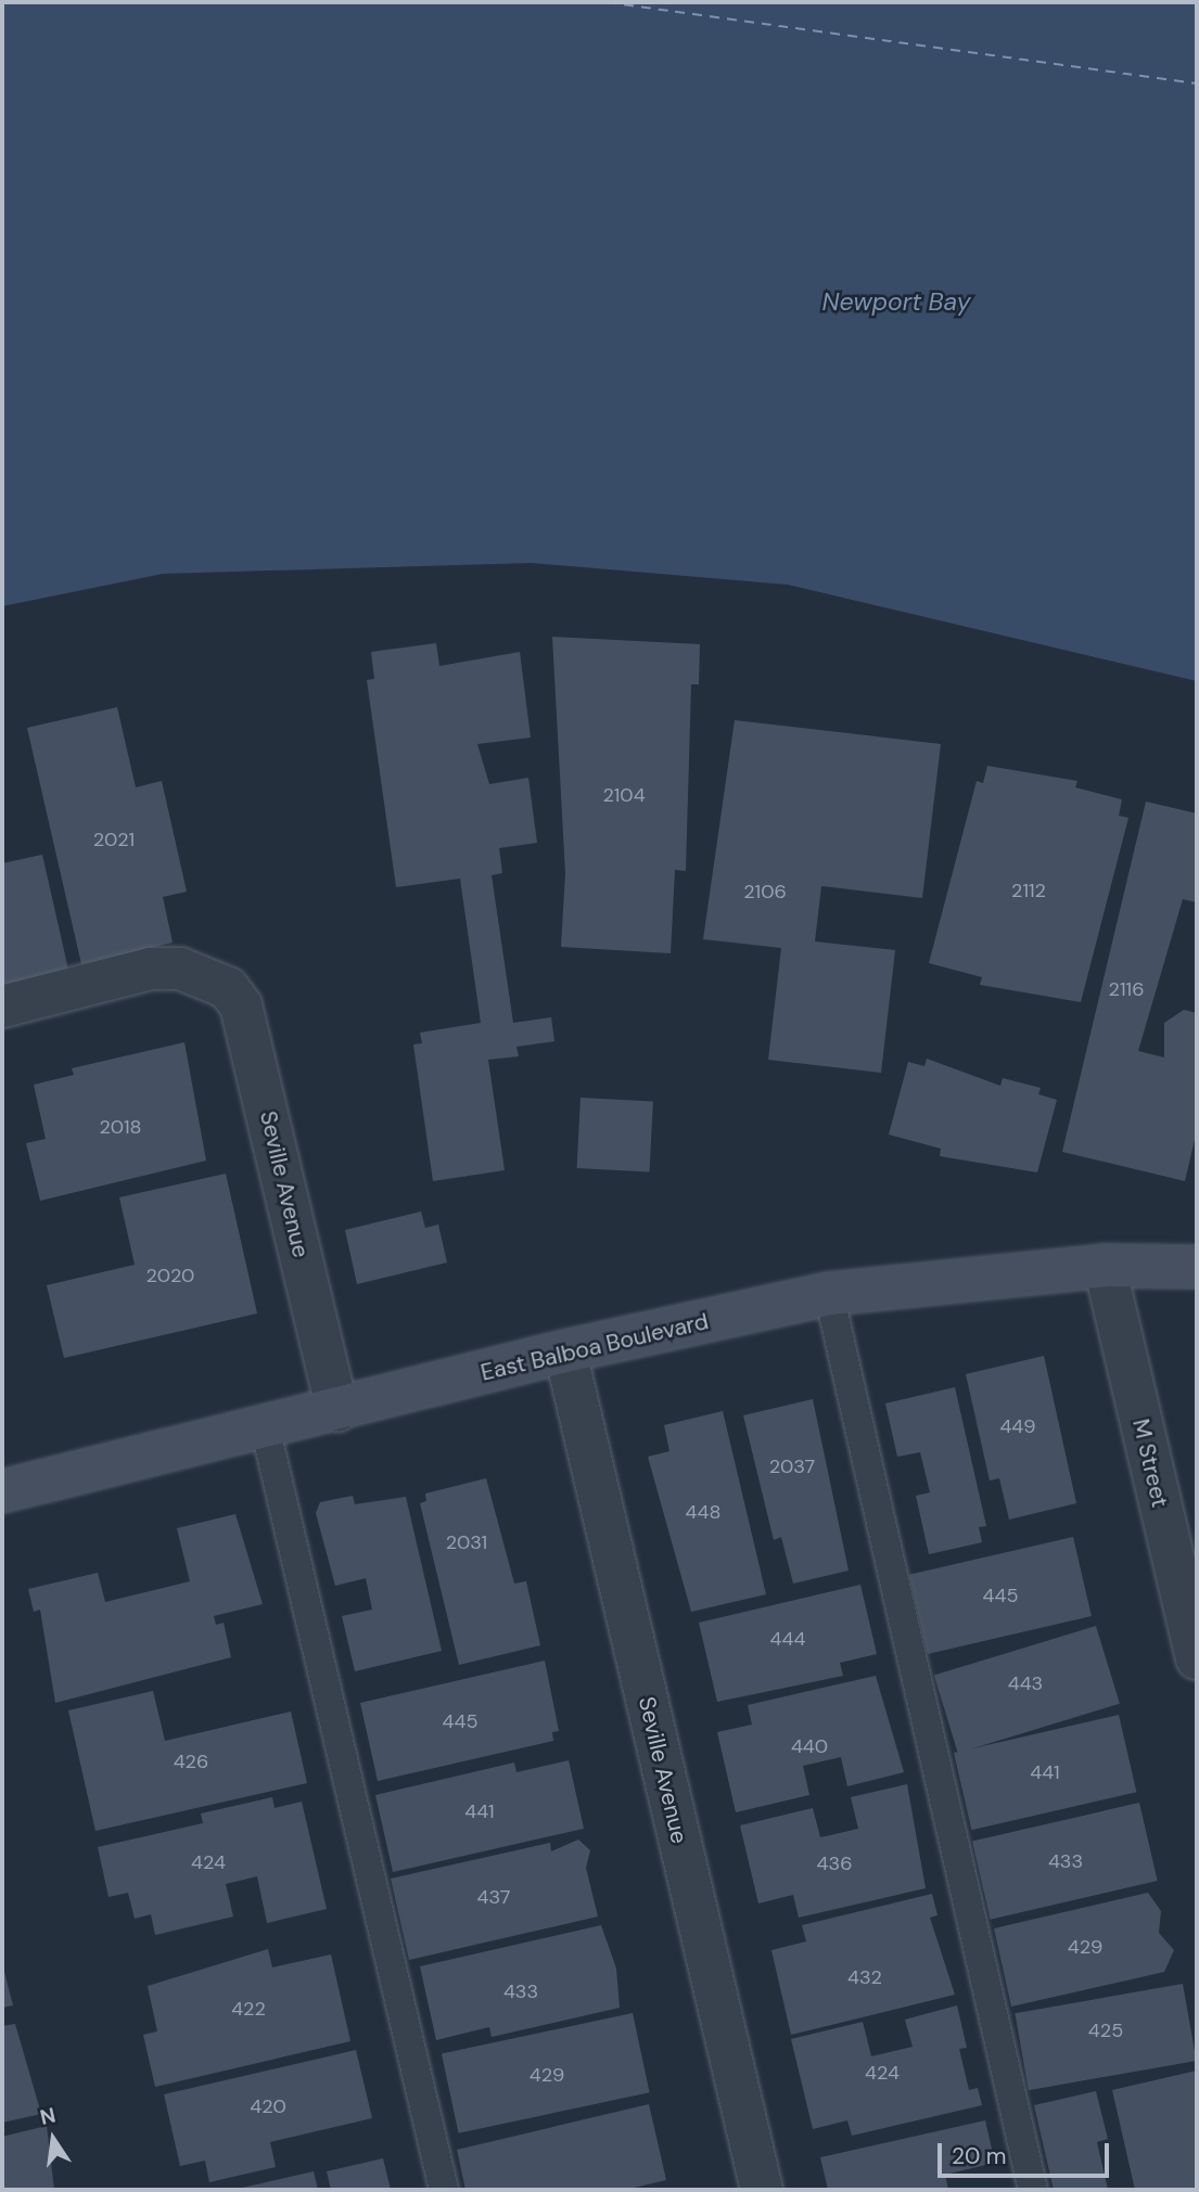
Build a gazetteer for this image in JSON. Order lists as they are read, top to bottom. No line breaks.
{"streets":{"street":["Seville Avenue","East Balboa Boulevard","M Street"]},"crossings":[["Seville Avenue","East Balboa Boulevard"],["East Balboa Boulevard","M Street"]],"water":["Newport Bay"],"house_numbers":["2104","2021","2112","2106","2116","2018","2020","449","2037","448","2031","445","444","443","445","440","426","441","441","433","424","436","437","429","432","433","422","425","424","429","420"],"scale_bar":"20 m","north":"top"}
